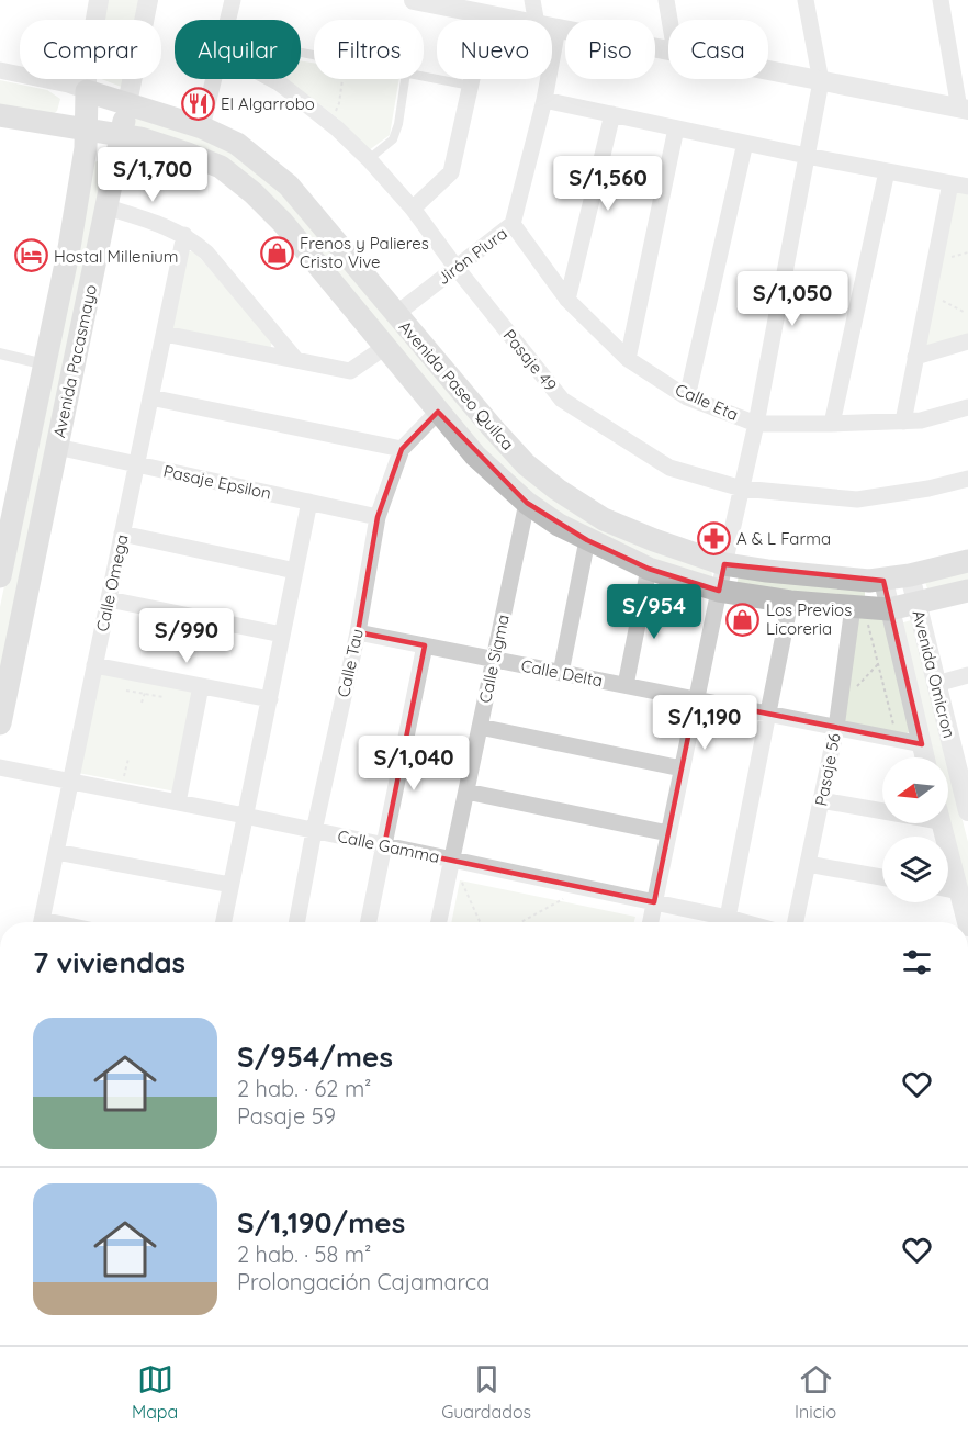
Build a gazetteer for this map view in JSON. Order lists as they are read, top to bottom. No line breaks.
{"streets":{"main road":["Avenida Pacasmayo","Avenida Paseo Quilca"],"street":["Jirón Piura","Pasaje 49","Calle Eta","Pasaje Epsilon","Calle Omega","Calle Sigma","Calle Tau","Calle Delta","Avenida Omicron","Pasaje 56","Calle Gamma"]},"crossings":[["Jirón Piura","Pasaje 49"],["Jirón Piura","Avenida Paseo Quilca"],["Jirón Piura","Calle Eta"],["Avenida Pacasmayo","Avenida Paseo Quilca"],["Avenida Pacasmayo","Pasaje Epsilon"],["Avenida Paseo Quilca","Calle Sigma"],["Avenida Paseo Quilca","Calle Tau"],["Avenida Paseo Quilca","Avenida Omicron"],["Avenida Paseo Quilca","Pasaje 56"],["Pasaje Epsilon","Calle Omega"],["Pasaje Epsilon","Calle Tau"],["Calle Omega","Calle Gamma"],["Calle Sigma","Calle Delta"],["Calle Sigma","Calle Gamma"],["Calle Tau","Calle Delta"],["Calle Tau","Calle Gamma"],["Calle Delta","Avenida Omicron"],["Calle Delta","Pasaje 56"]],"places":{"restaurant":["El Algarrobo"],"shop":["Frenos y Palieres Cristo Vive","Los Previos Licoreria"],"hotel":["Hostal Millenium"],"pharmacy":["A & L Farma"]},"north":"left","page":{"chip":["Comprar","Alquilar","Filtros","Nuevo","Piso","Casa"],"price":["S/1,700","S/1,560","S/1,050","S/954","S/990","S/1,190","S/1,040"],"heading":"7 viviendas","list":[{"name":"S/954/mes","note":"2 hab. · 62 m² · Pasaje 59"},{"name":"S/1,190/mes","note":"2 hab. · 58 m² · Prolongación Cajamarca"}],"tabs":["Mapa","Guardados","Inicio"]}}
